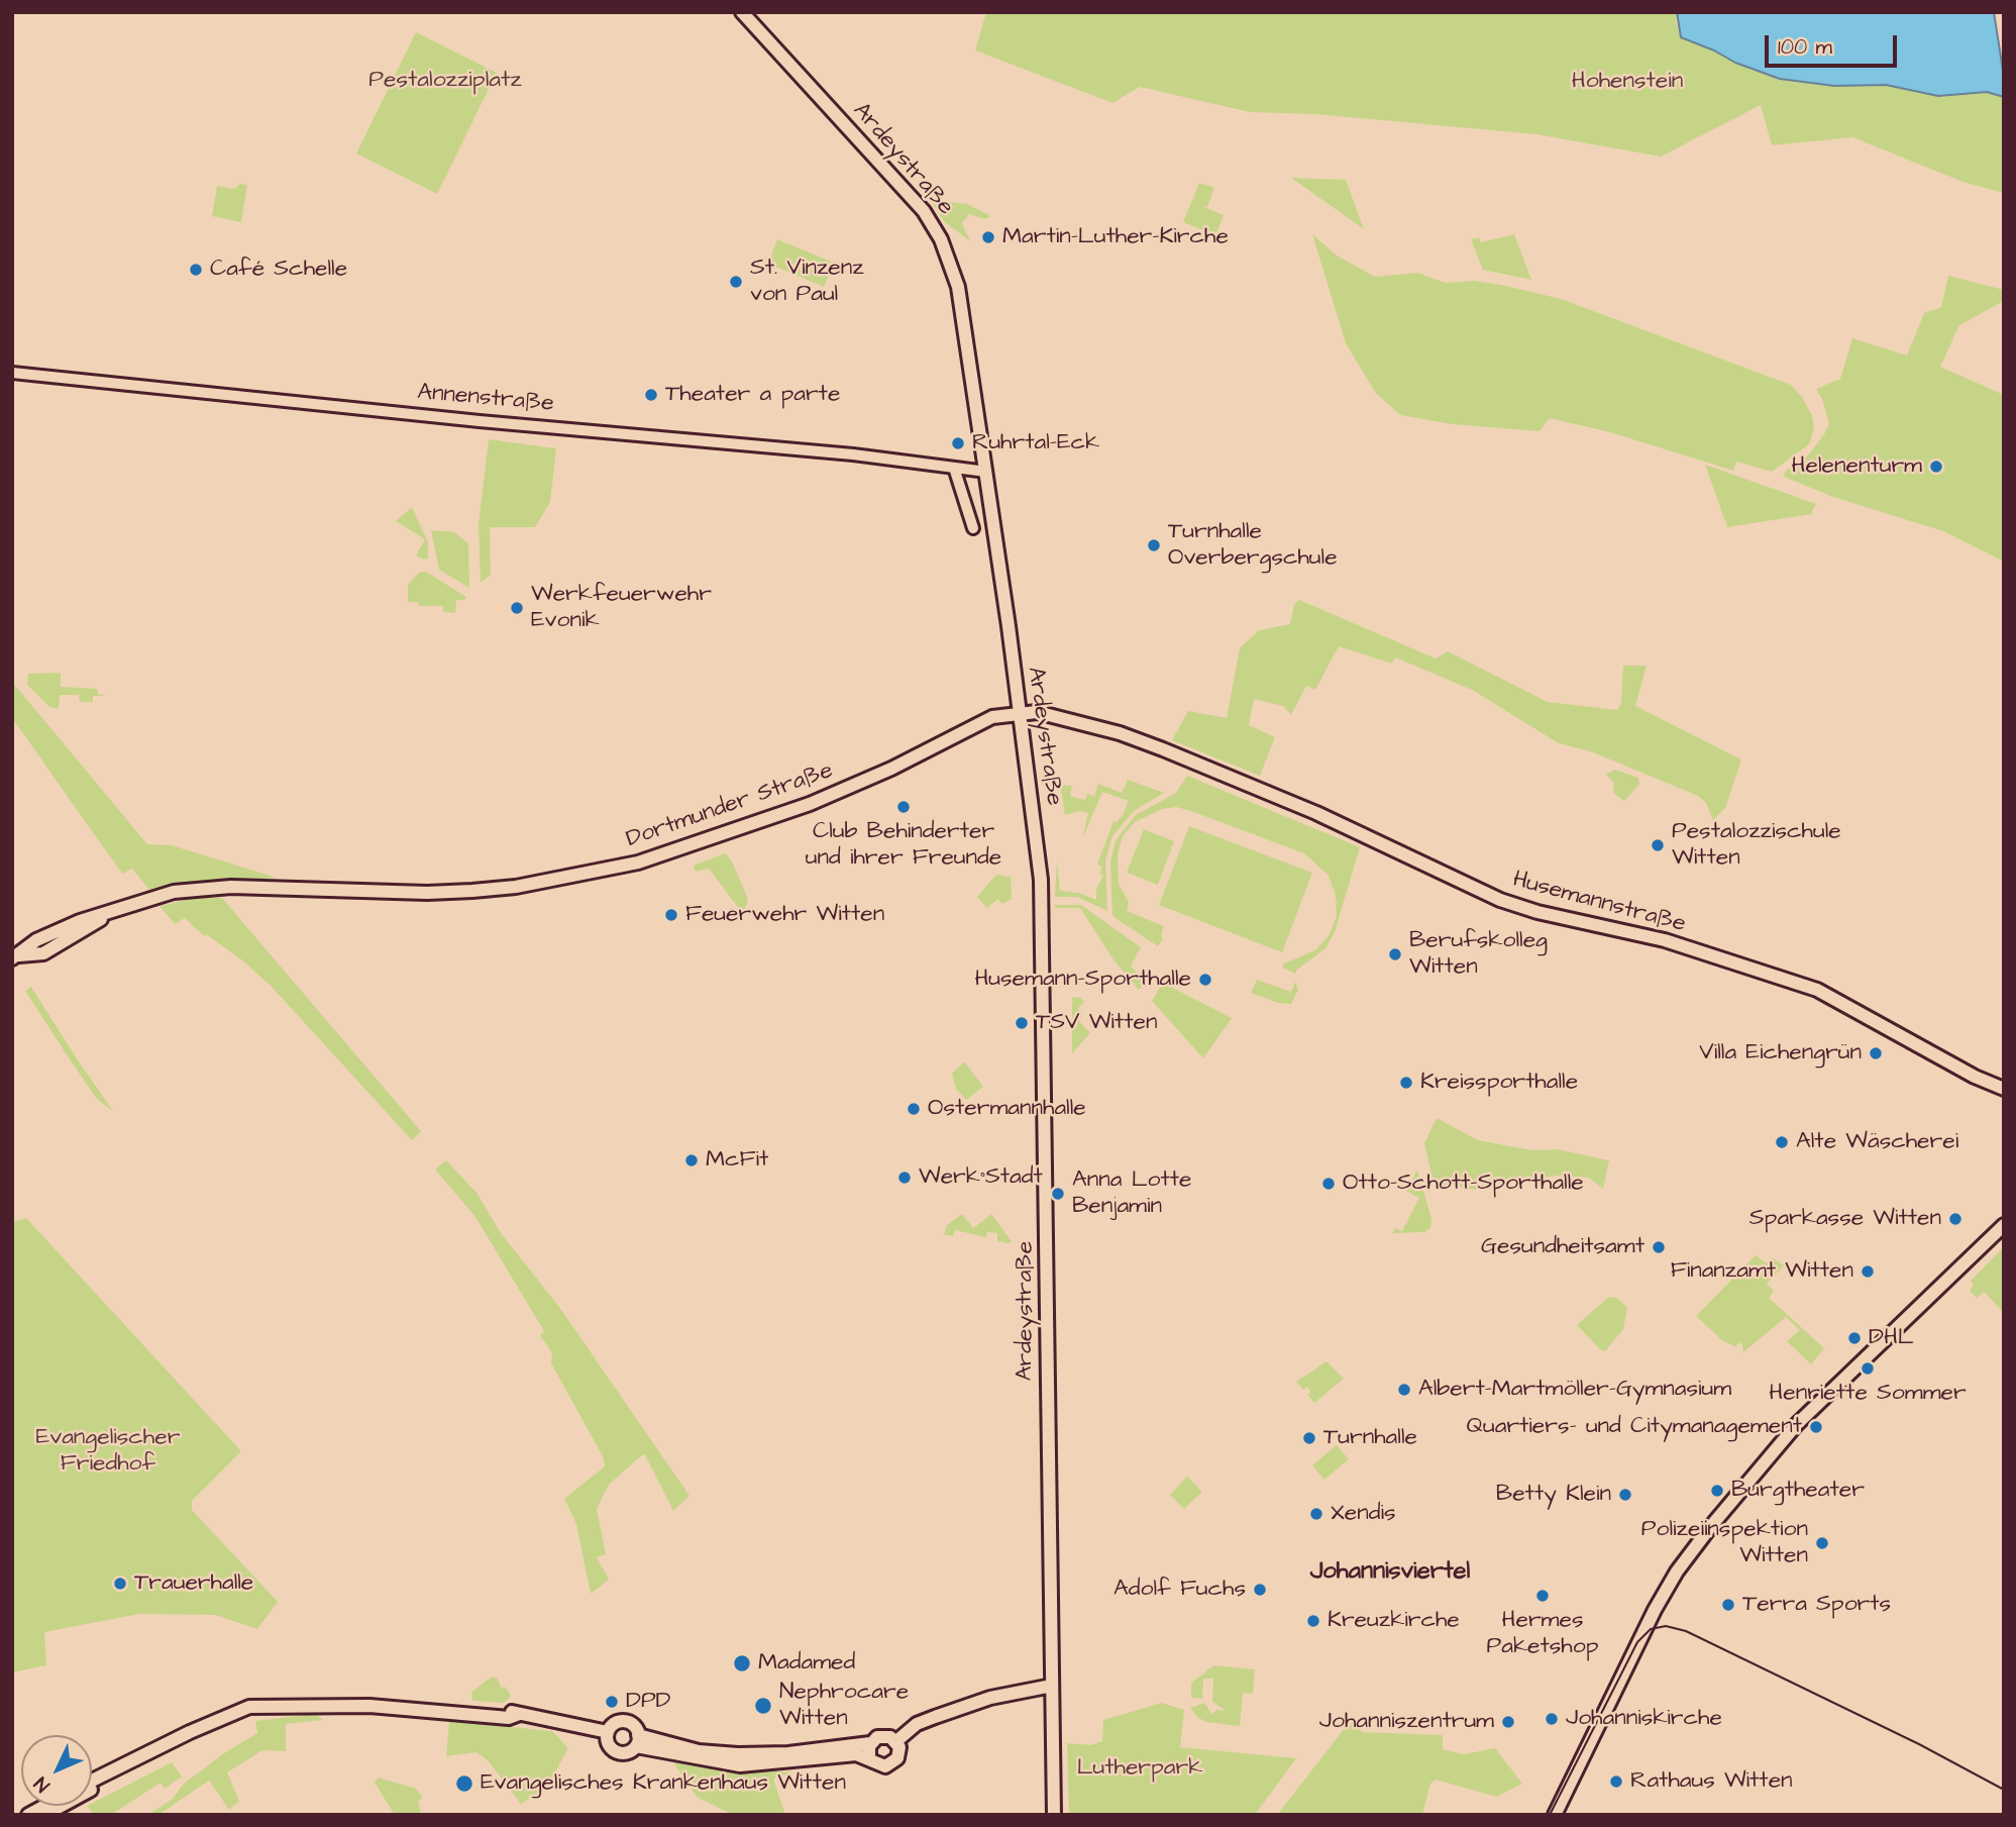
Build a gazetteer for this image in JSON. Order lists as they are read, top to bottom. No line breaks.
{"streets":{"main road":["Ardeystraße","Dortmunder Straße","Husemannstraße"],"street":["Annenstraße"]},"crossings":[["Ardeystraße","Annenstraße"],["Ardeystraße","Dortmunder Straße"],["Ardeystraße","Husemannstraße"],["Dortmunder Straße","Husemannstraße"]],"districts":["Johannisviertel"],"parks":["Pestalozziplatz","Hohenstein","Evangelischer Friedhof","Lutherpark"],"places":["Martin-Luther-Kirche","Café Schelle","St. Vinzenz von Paul","Theater a parte","Ruhrtal-Eck","Helenenturm","Turnhalle Overbergschule","Werkfeuerwehr Evonik","Club Behinderter und ihrer Freunde","Pestalozzischule Witten","Feuerwehr Witten","Berufskolleg Witten","Husemann-Sporthalle","TSV Witten","Villa Eichengrün","Kreissporthalle","Ostermannhalle","Alte Wäscherei","McFit","Werk°Stadt","Otto-Schott-Sporthalle","Anna Lotte Benjamin","Sparkasse Witten","Gesundheitsamt","Finanzamt Witten","DHL","Henriette Sommer","Albert-Martmöller-Gymnasium","Quartiers- und Citymanagement","Turnhalle","Burgtheater","Betty Klein","Xendis","Polizeiinspektion Witten","Trauerhalle","Adolf Fuchs","Hermes Paketshop","Terra Sports","Kreuzkirche","Madamed","DPD","Nephrocare Witten","Johanniskirche","Johanniszentrum","Rathaus Witten","Evangelisches Krankenhaus Witten"],"scale_bar":"100 m","north":"bottom left"}
